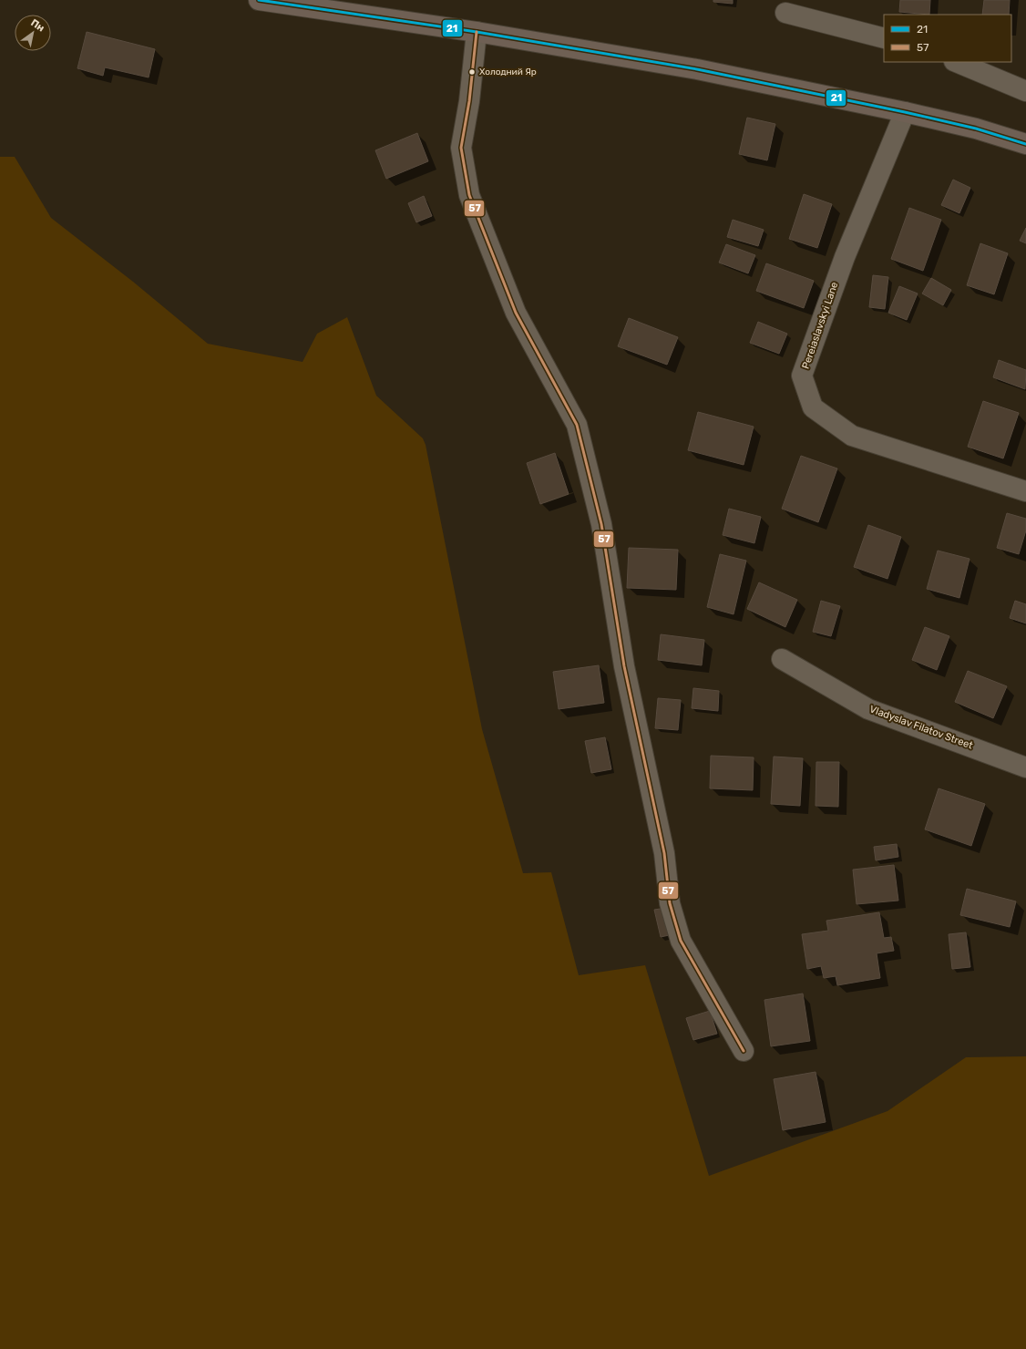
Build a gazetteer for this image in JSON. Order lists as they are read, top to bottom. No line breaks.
{"streets":{"street":["Pereiaslavskyi Lane","Vladyslav Filatov Street"]},"places":["Холодний Яр"],"lines":["transit line 21","transit line 57"],"legend":["21","57"],"north":"top right"}
